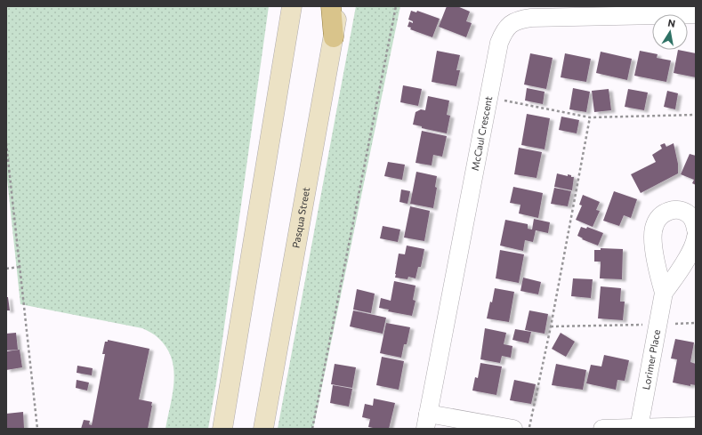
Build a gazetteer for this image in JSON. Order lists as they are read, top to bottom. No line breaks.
{"streets":{"main road":["Pasqua Street"],"street":["McCaul Crescent","Lorimer Place"]},"north":"top"}
